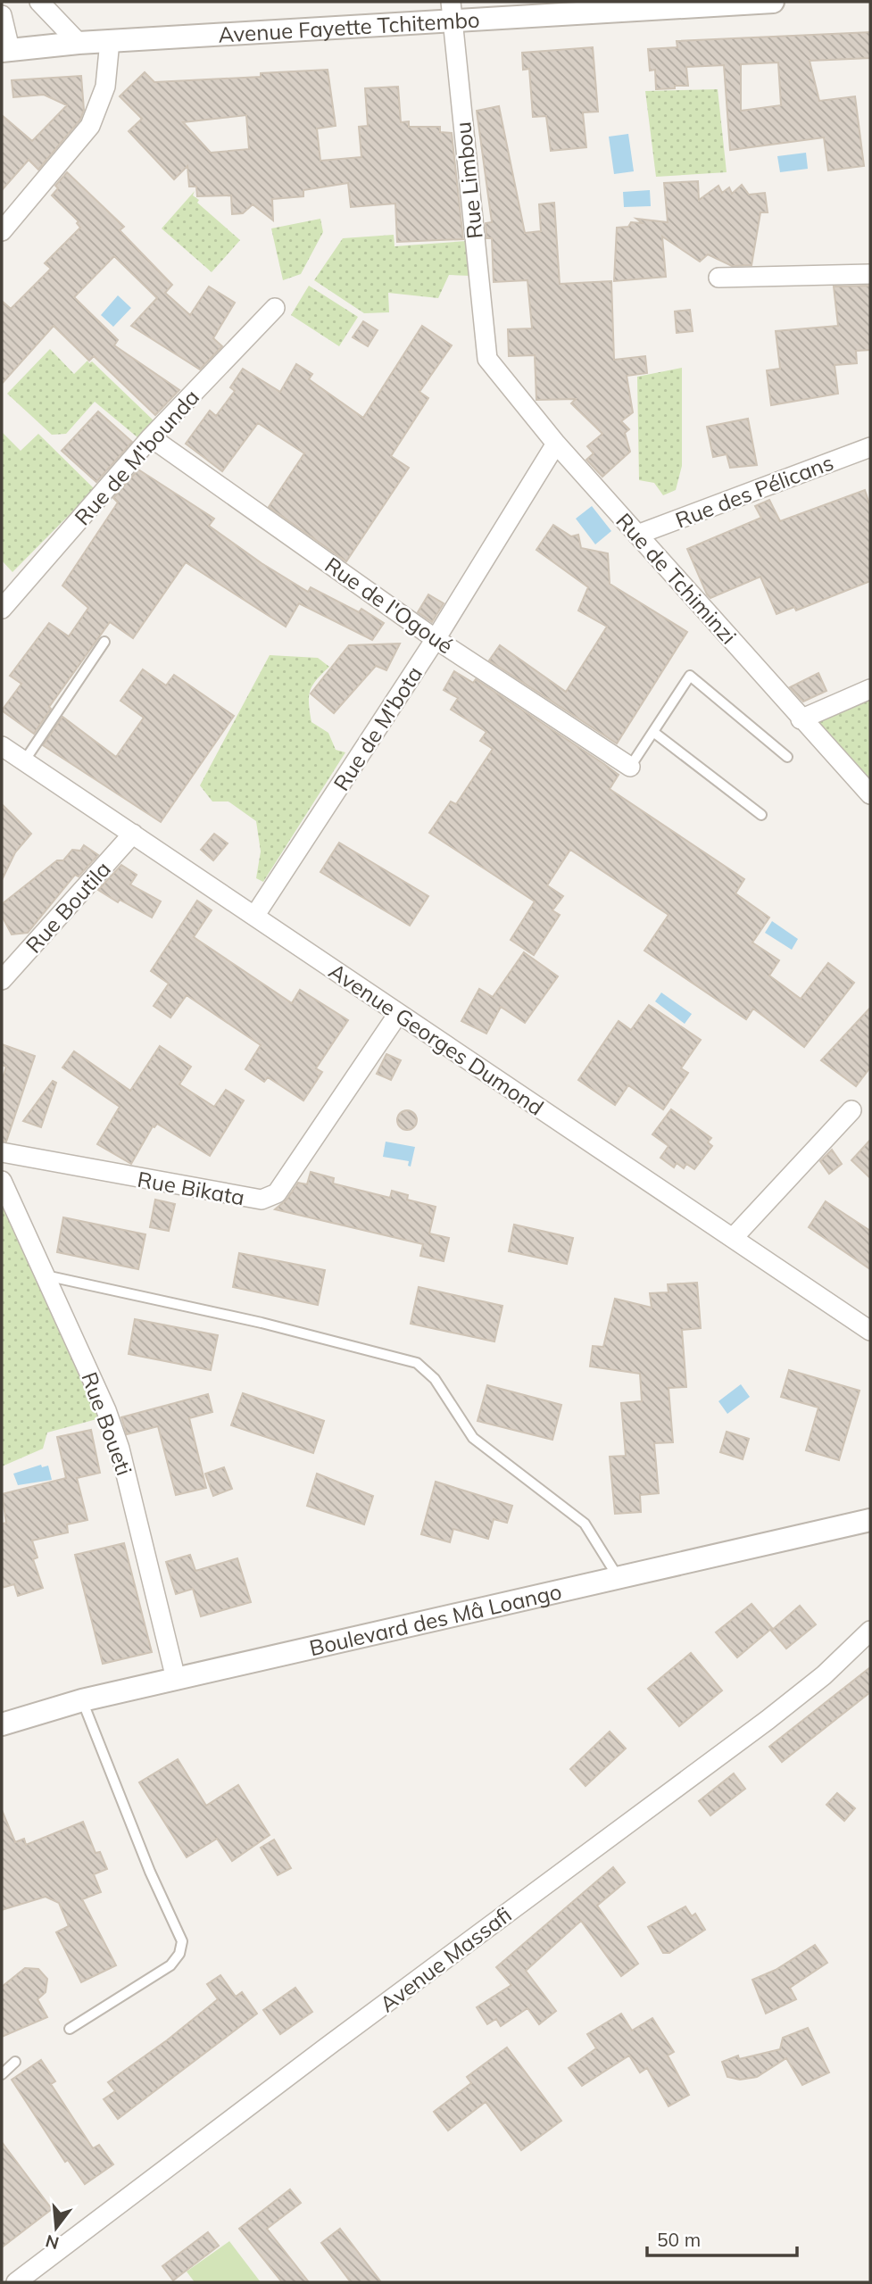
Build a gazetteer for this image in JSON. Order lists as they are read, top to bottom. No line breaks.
{"streets":{"street":["Avenue Fayette Tchitembo","Rue Limbou","Rue de M'bounda","Rue des Pélicans","Rue de Tchiminzi","Rue de l'Ogoué","Rue de M'bota","Rue Boutila","Avenue Georges Dumond","Rue Bikata","Rue Boueti","Boulevard des Mâ Loango","Avenue Massafi"]},"crossings":[["Avenue Fayette Tchitembo","Rue Limbou"],["Rue Limbou","Rue de Tchiminzi"],["Rue de M'bounda","Rue de l'Ogoué"],["Rue des Pélicans","Rue de Tchiminzi"],["Rue de Tchiminzi","Rue de M'bota"],["Rue de l'Ogoué","Rue de M'bota"],["Rue de M'bota","Avenue Georges Dumond"],["Rue Boutila","Avenue Georges Dumond"],["Avenue Georges Dumond","Rue Bikata"],["Rue Boueti","Boulevard des Mâ Loango"]],"scale_bar":"50 m","north":"bottom"}
